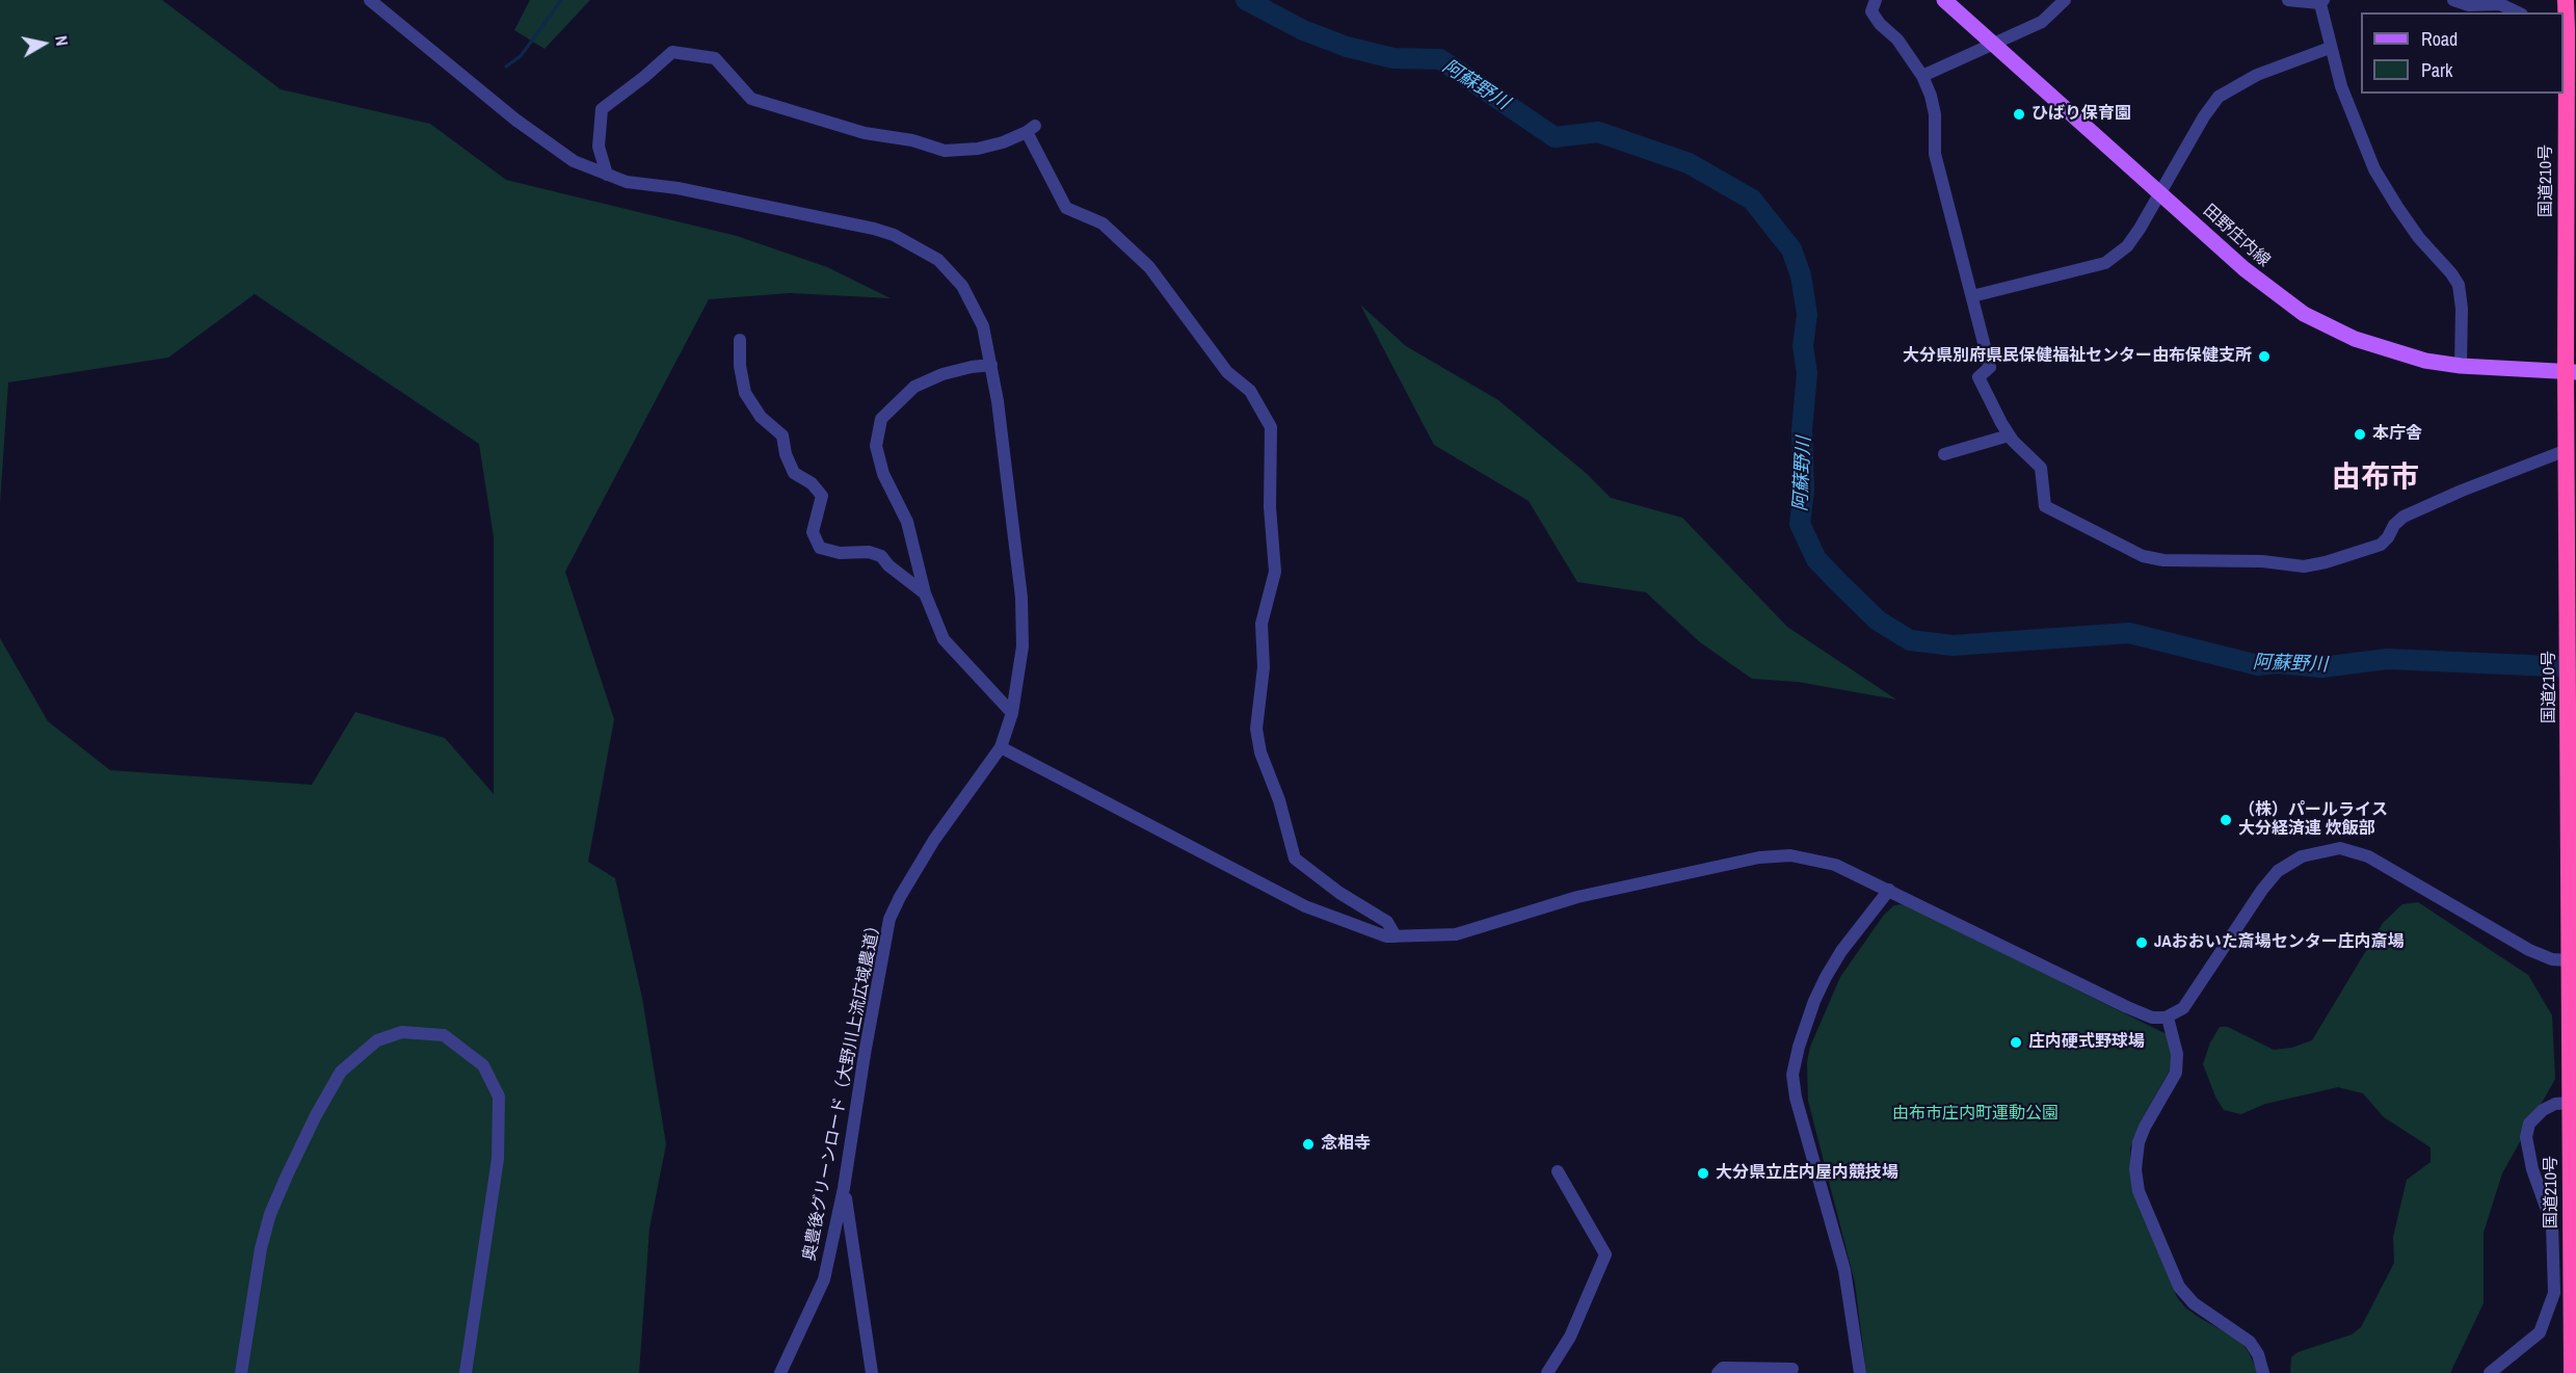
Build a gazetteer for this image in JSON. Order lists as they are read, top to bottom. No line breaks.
{"streets":{"highway":["国道210号"],"main road":["田野庄内線"],"street":["奥豊後グリーンロード（大野川上流広域農道）"]},"crossings":[["国道210号","田野庄内線"]],"districts":["由布市"],"water":["阿蘇野川"],"parks":["由布市庄内町運動公園"],"places":["ひばり保育園","大分県別府県民保健福祉センター由布保健支所","本庁舎","（株）パールライス 大分経済連 炊飯部","JAおおいた斎場センター庄内斎場","庄内硬式野球場","念相寺","大分県立庄内屋内競技場"],"legend":["Road","Park"],"north":"right"}
